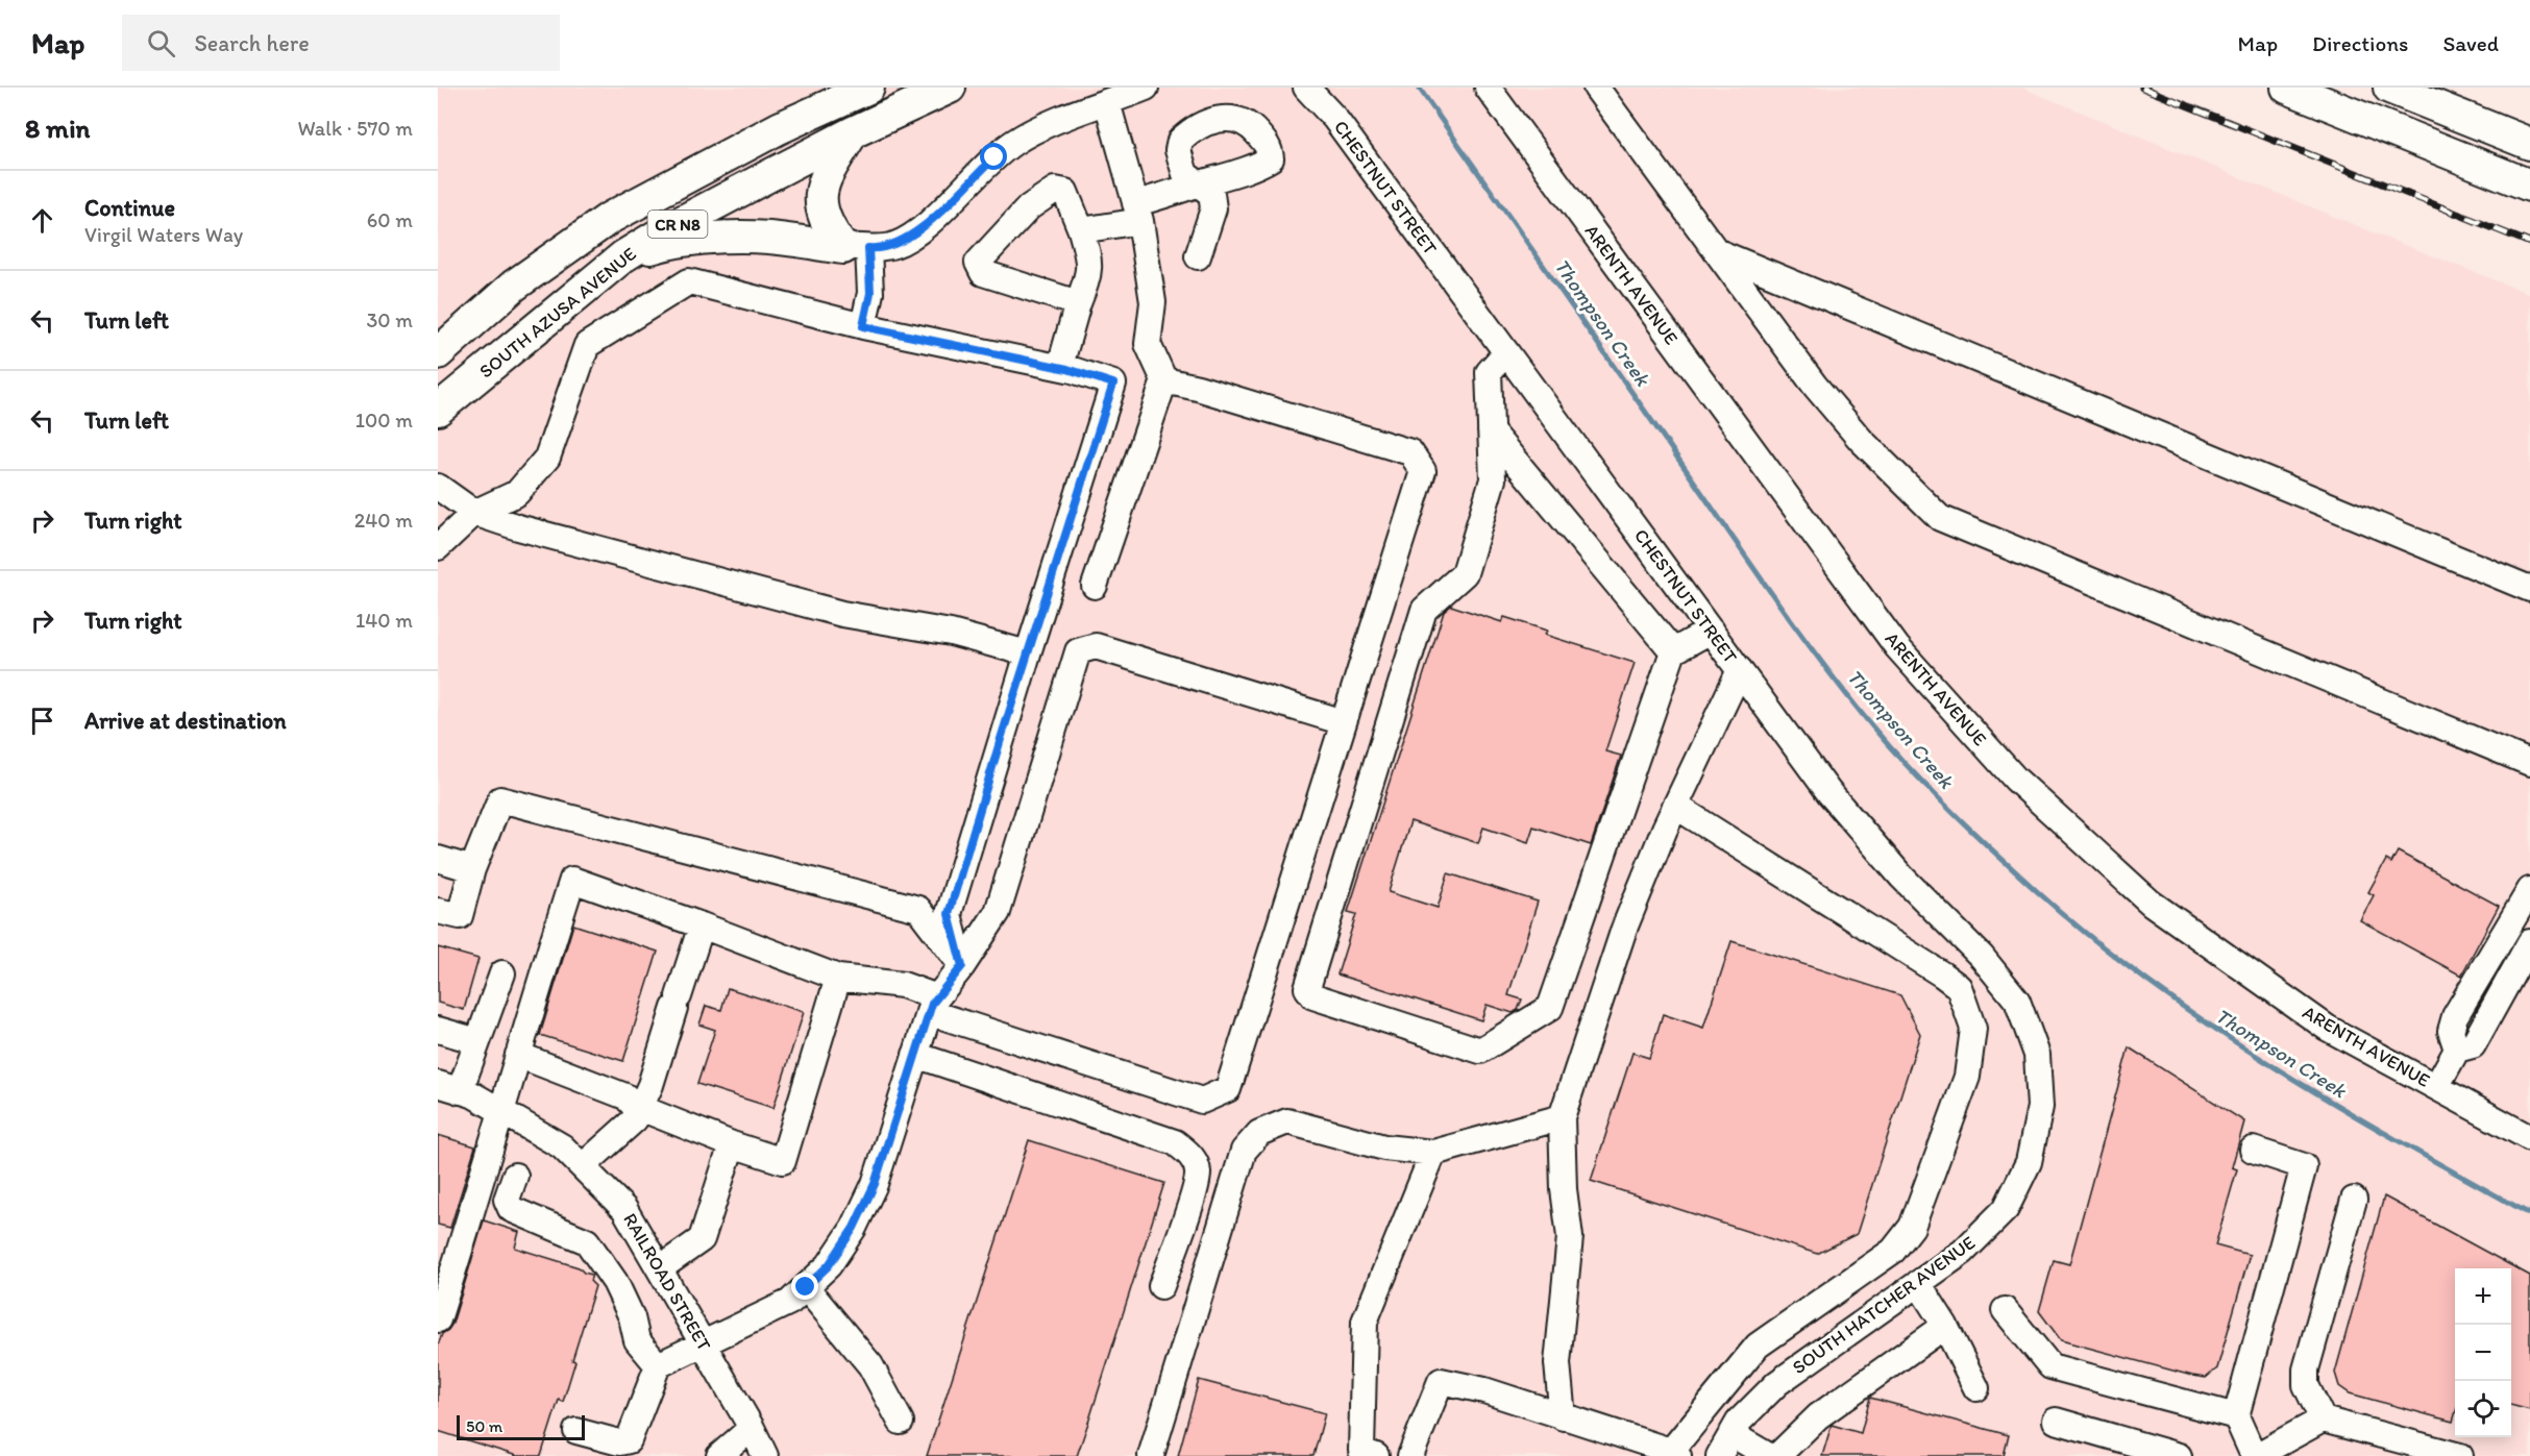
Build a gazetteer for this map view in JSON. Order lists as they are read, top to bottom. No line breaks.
{"streets":{"main road":["CR N8","SOUTH AZUSA AVENUE"],"street":["CHESTNUT STREET","ARENTH AVENUE","RAILROAD STREET","SOUTH HATCHER AVENUE"]},"crossings":[["CHESTNUT STREET","SOUTH HATCHER AVENUE"]],"water":["Thompson Creek"],"scale_bar":"50 m","page":{"header":"Map","search":"Search here","nav":["Map","Directions","Saved"],"heading":["8 min","Walk · 570 m"],"list":[["Continue","Virgil Waters Way","60 m"],["Turn left","30 m"],["Turn left","100 m"],["Turn right","240 m"],["Turn right","140 m"],"Arrive at destination"],"map_buttons":["+","−"],"scale":"50 m"}}
